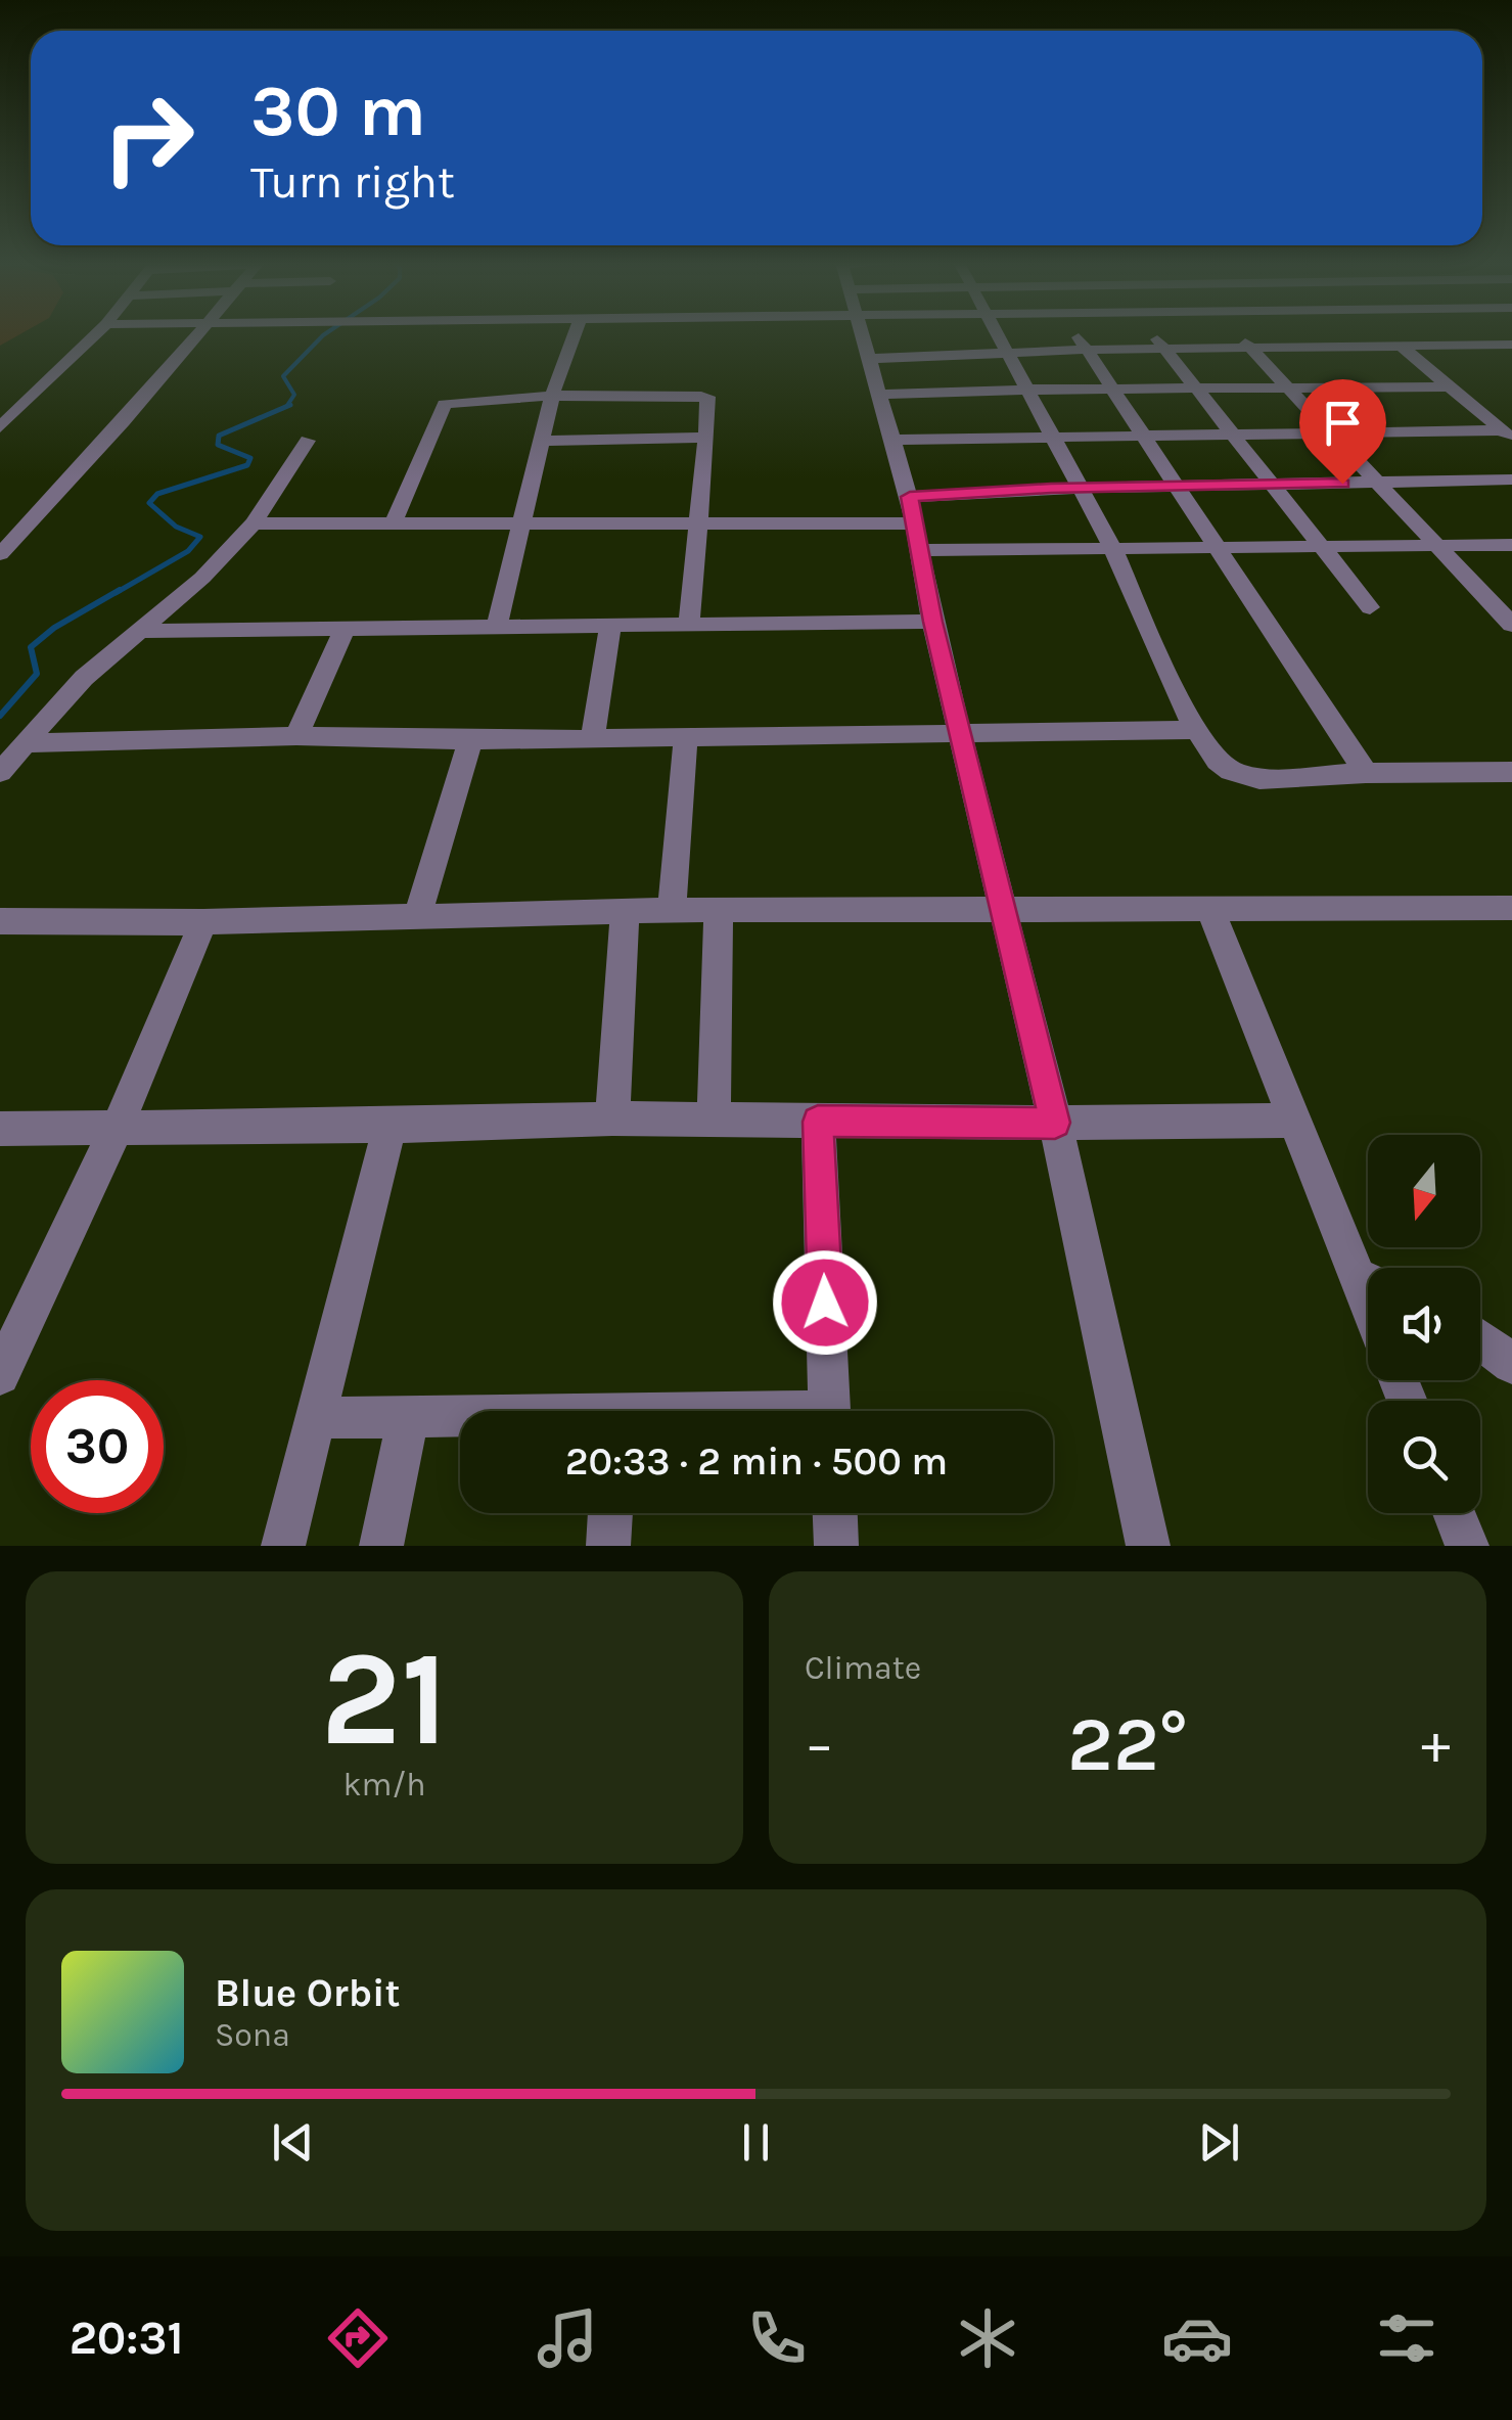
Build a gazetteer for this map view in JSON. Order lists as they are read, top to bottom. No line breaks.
{"north":"bottom","page":{"turn":["30 m","Turn right"],"limit":"30","trip":"20:33 · 2 min · 500 m","tile":[["21","km/h"],"Climate"],"heat":["−","22°","+"],"song":["Blue Orbit","Sona"],"tabs":"20:31"}}
